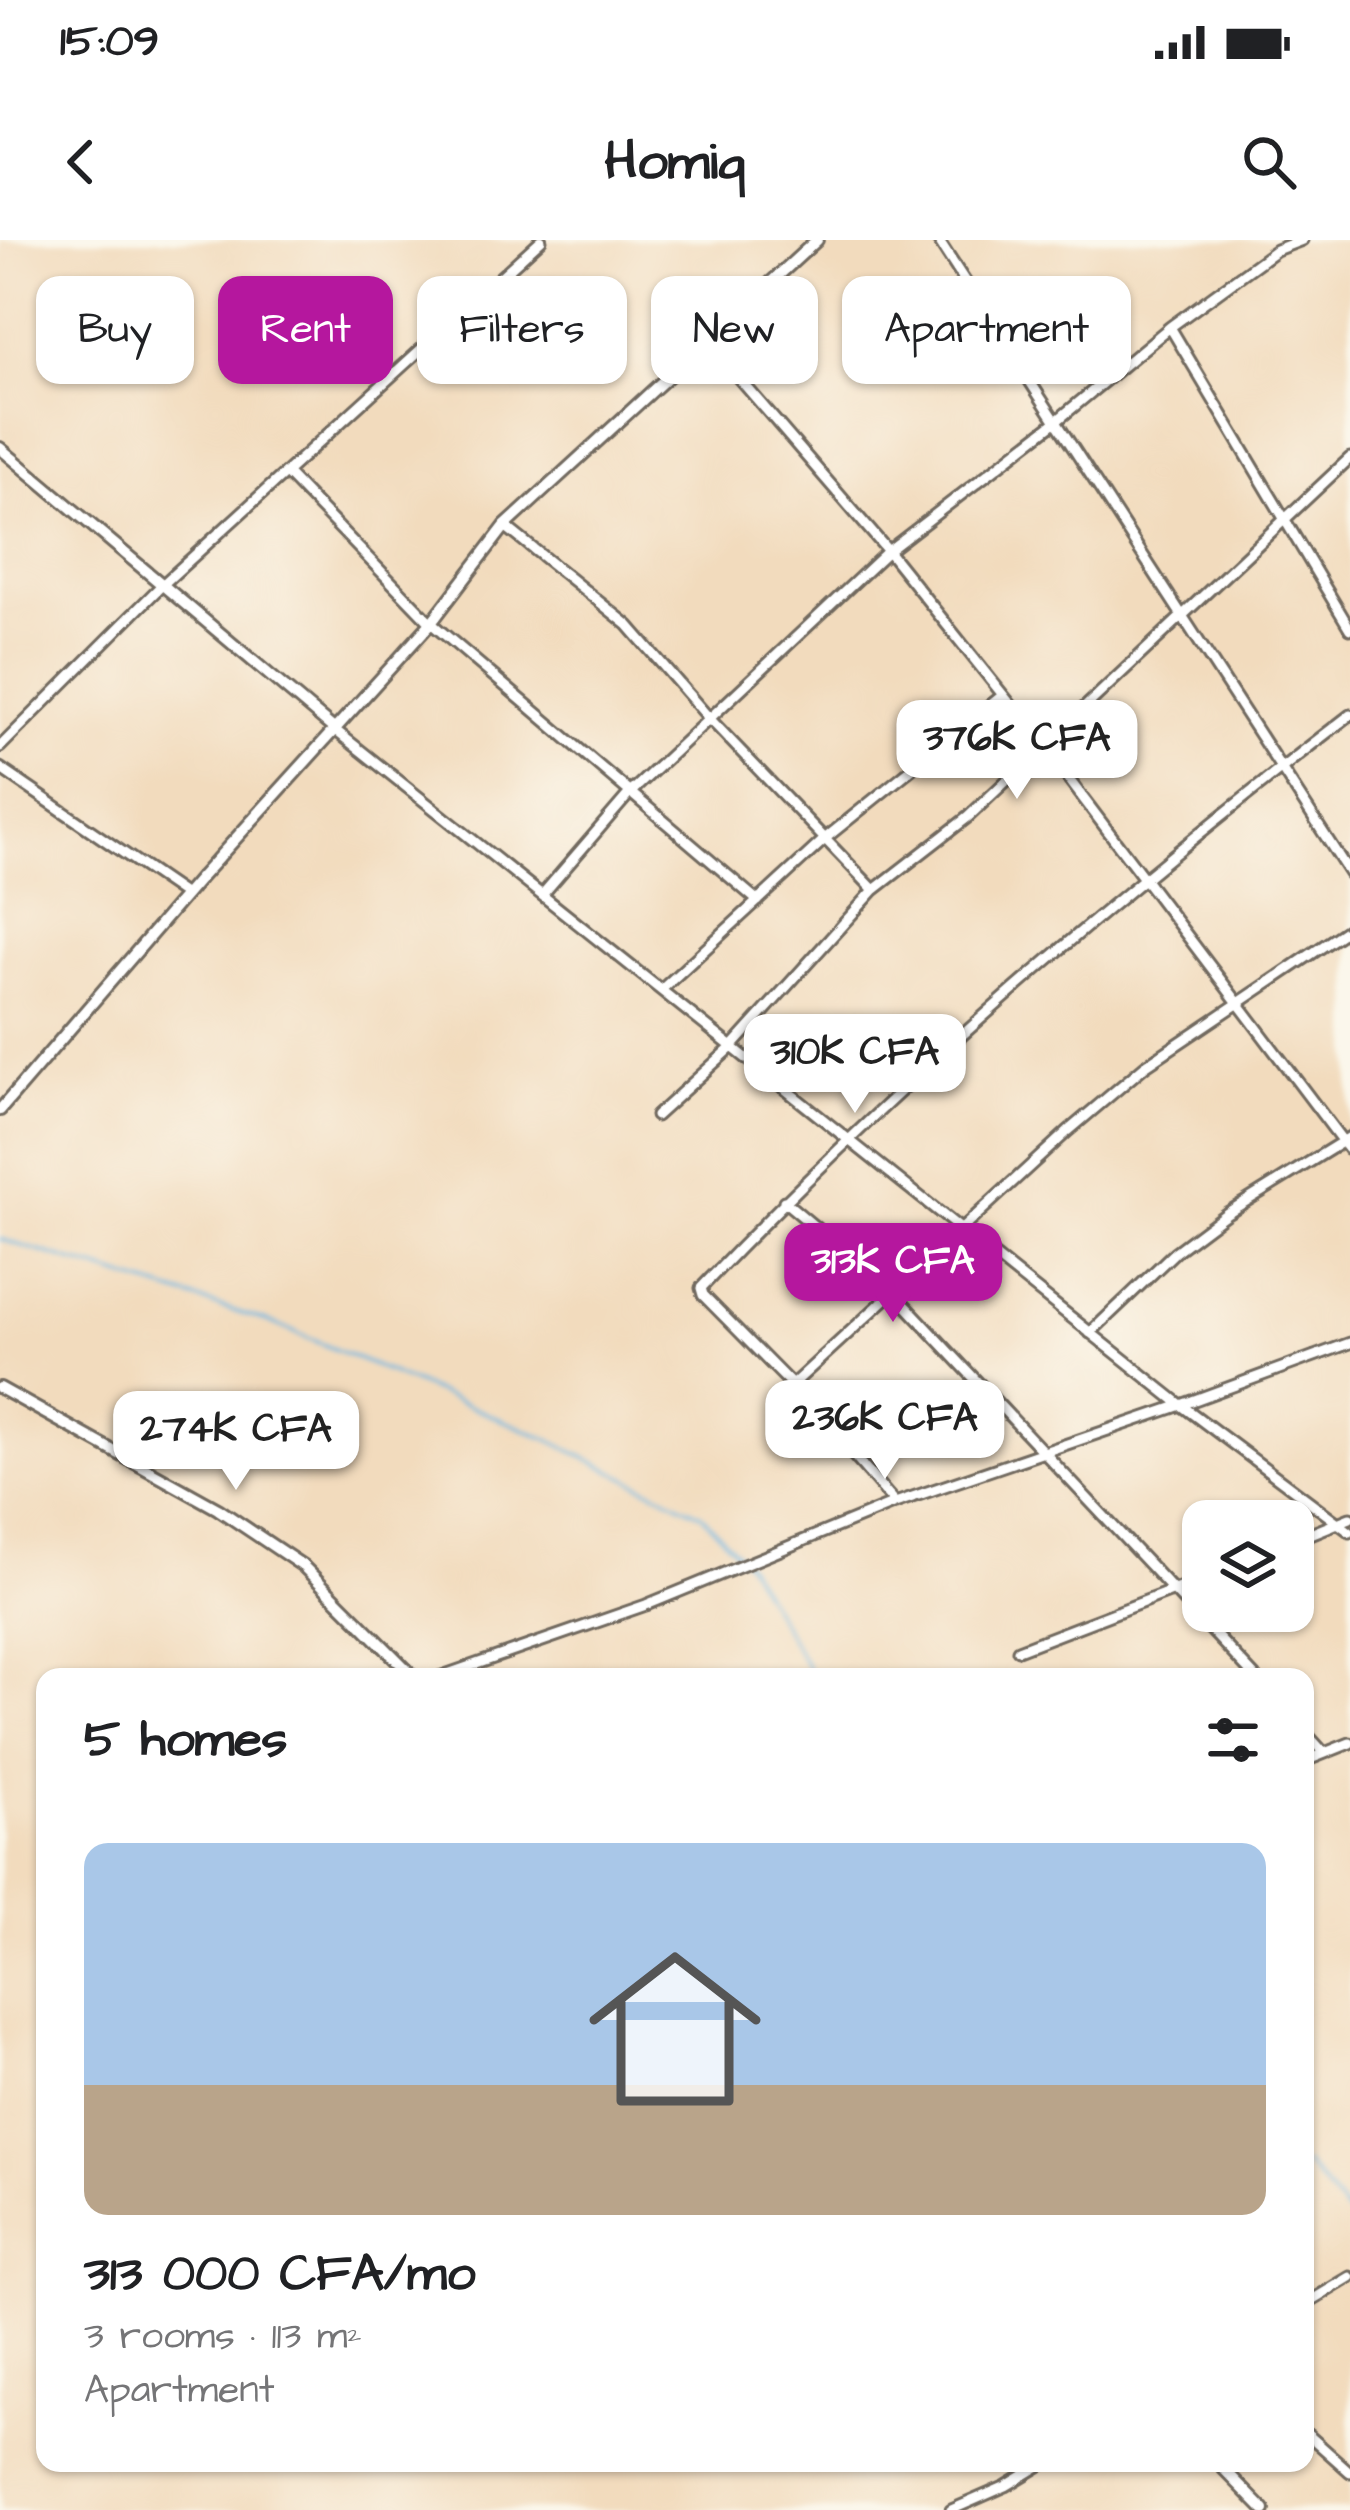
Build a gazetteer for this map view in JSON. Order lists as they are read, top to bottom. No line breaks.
{"page":{"status":"15:09","header":"Homiq","chip":["Buy","Rent","Filters","New","Apartment"],"price":["376K CFA","310K CFA","313K CFA","236K CFA","274K CFA"],"heading":"5 homes","list":[{"name":"313 000 CFA/mo","note":"3 rooms · 113 m² · Apartment"}]}}
